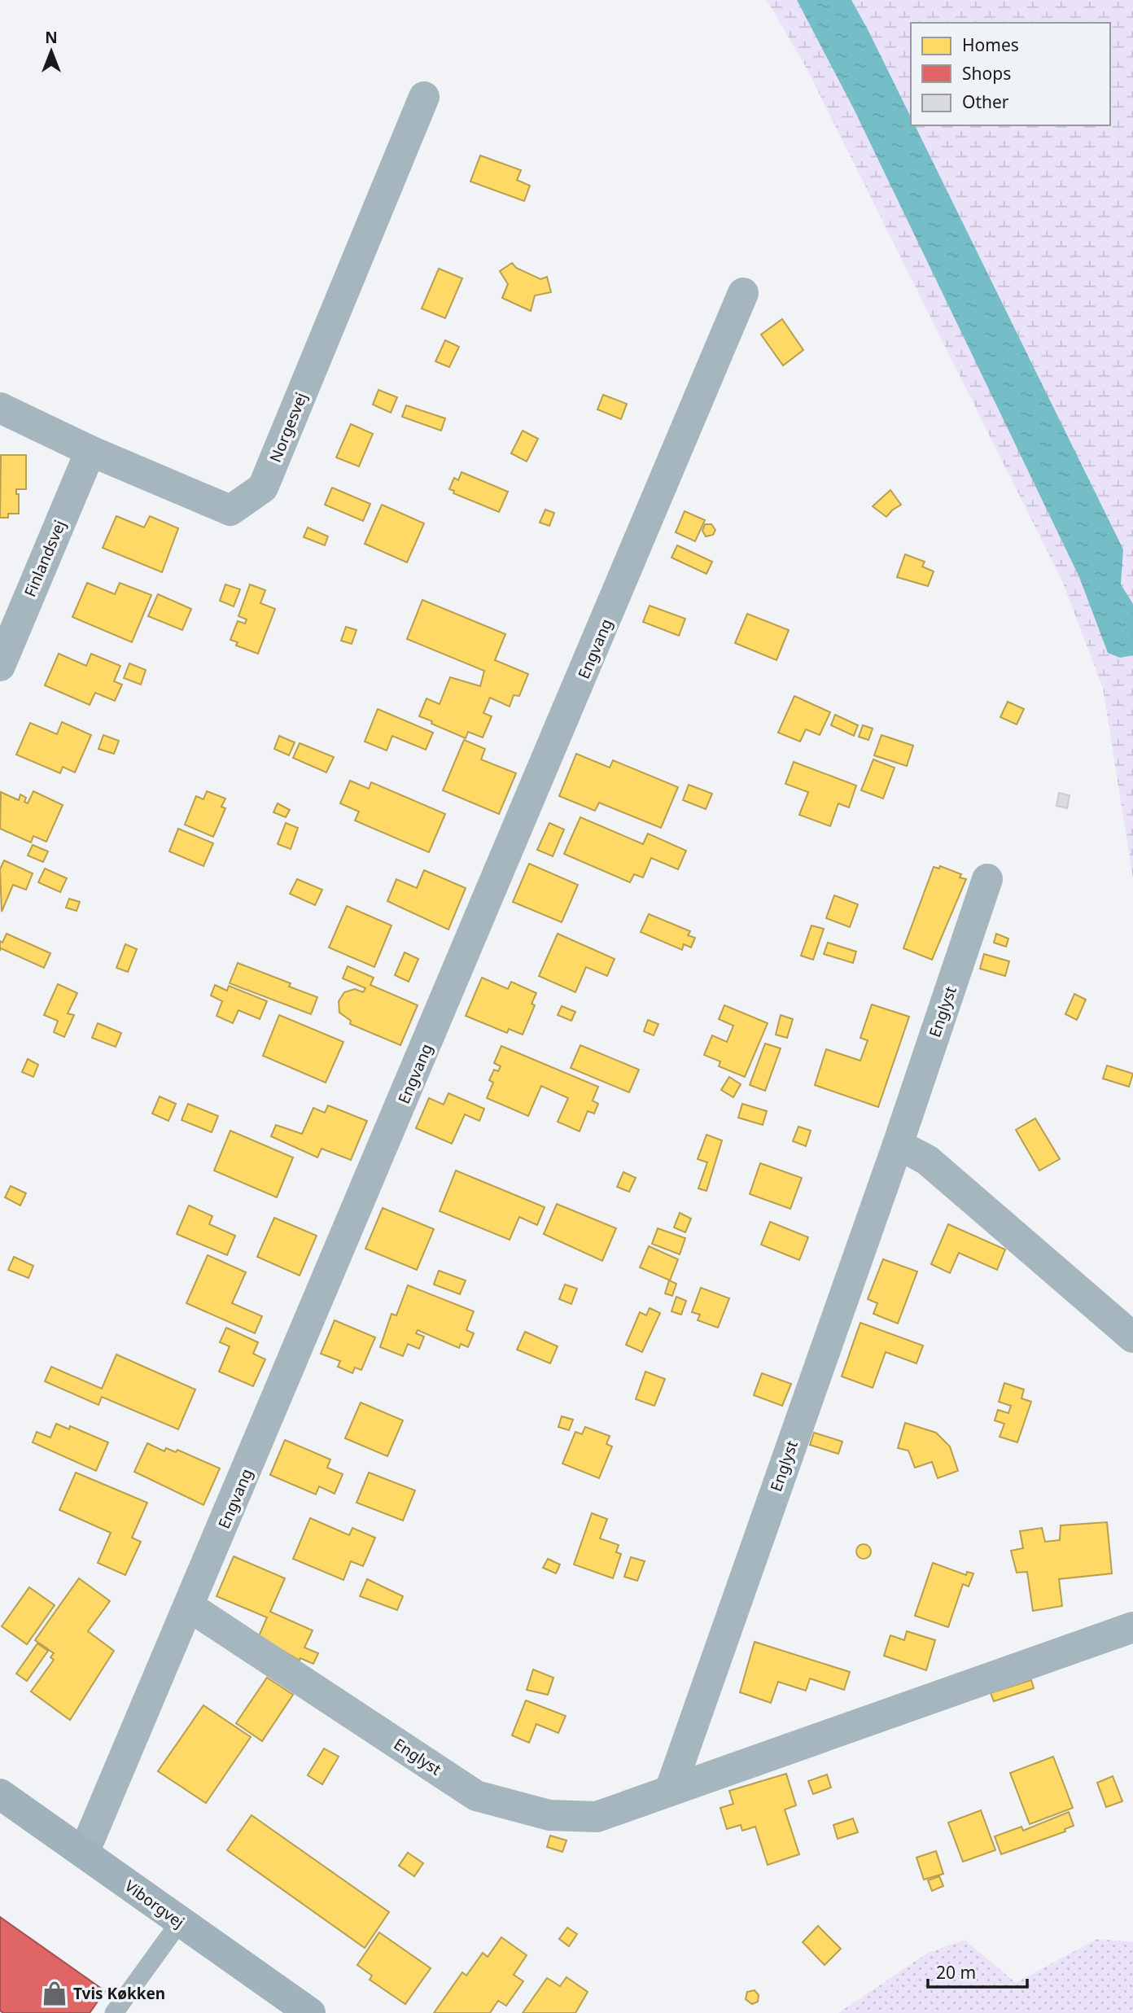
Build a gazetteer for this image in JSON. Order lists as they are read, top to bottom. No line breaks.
{"streets":{"street":["Norgesvej","Finlandsvej","Engvang","Englyst","Viborgvej"]},"crossings":[["Norgesvej","Finlandsvej"],["Engvang","Englyst"],["Engvang","Viborgvej"]],"places":{"shop":["Tvis Køkken"]},"legend":["Homes","Shops","Other"],"scale_bar":"20 m","north":"top"}
